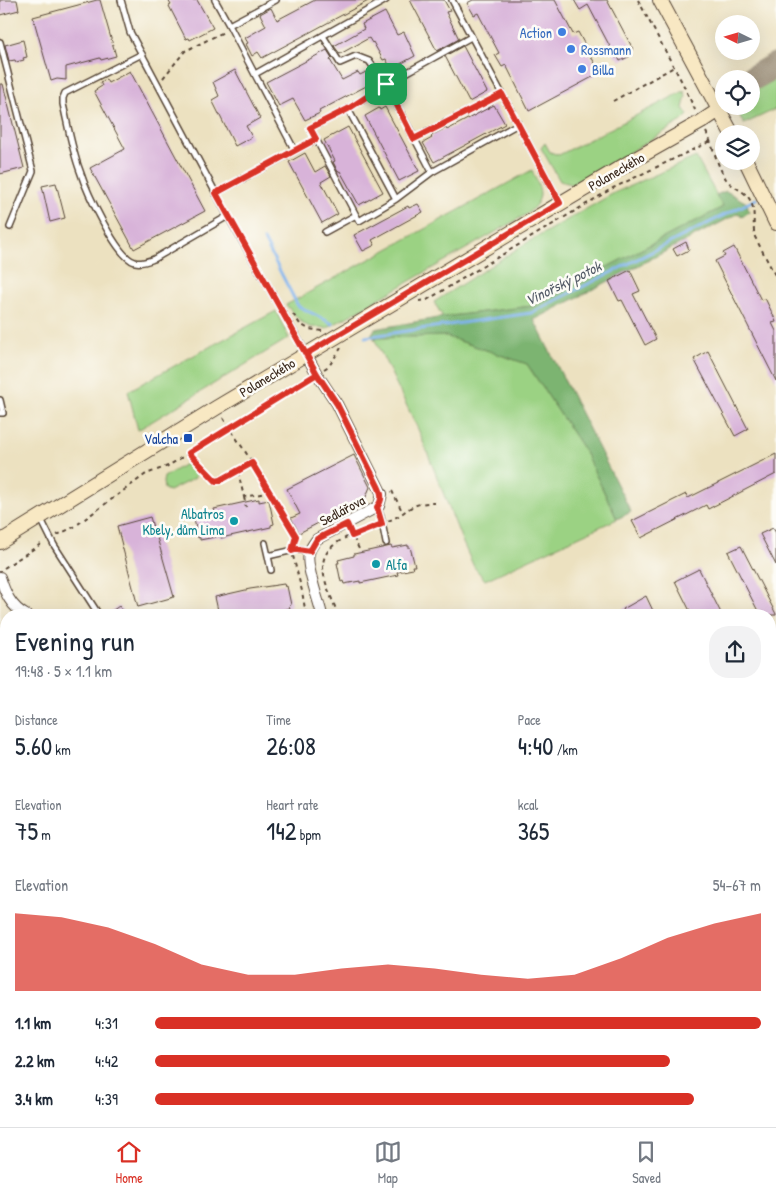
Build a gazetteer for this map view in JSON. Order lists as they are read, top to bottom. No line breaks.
{"streets":{"street":["Polaneckého","Sedlářova"]},"crossings":[["Polaneckého","Sedlářova"]],"water":["Vinořský potok"],"places":{"other":["Action","Rossmann","Billa","Albatros Kbely, dům Lima","Alfa"],"transit":["Valcha"]},"north":"left","page":{"heading":["Evening run","19:48 · 5 × 1.1 km"],"stats":[["Distance","5.60 km"],["Time","26:08"],["Pace","4:40 /km"],["Elevation","75 m"],["Heart rate","142 bpm"],["kcal","365"]],"chart":["Elevation","54–67 m"],"list":[{"name":"1.1 km","note":"4:31"},{"name":"2.2 km","note":"4:42"},{"name":"3.4 km","note":"4:39"}],"tabs":["Home","Map","Saved"]}}
